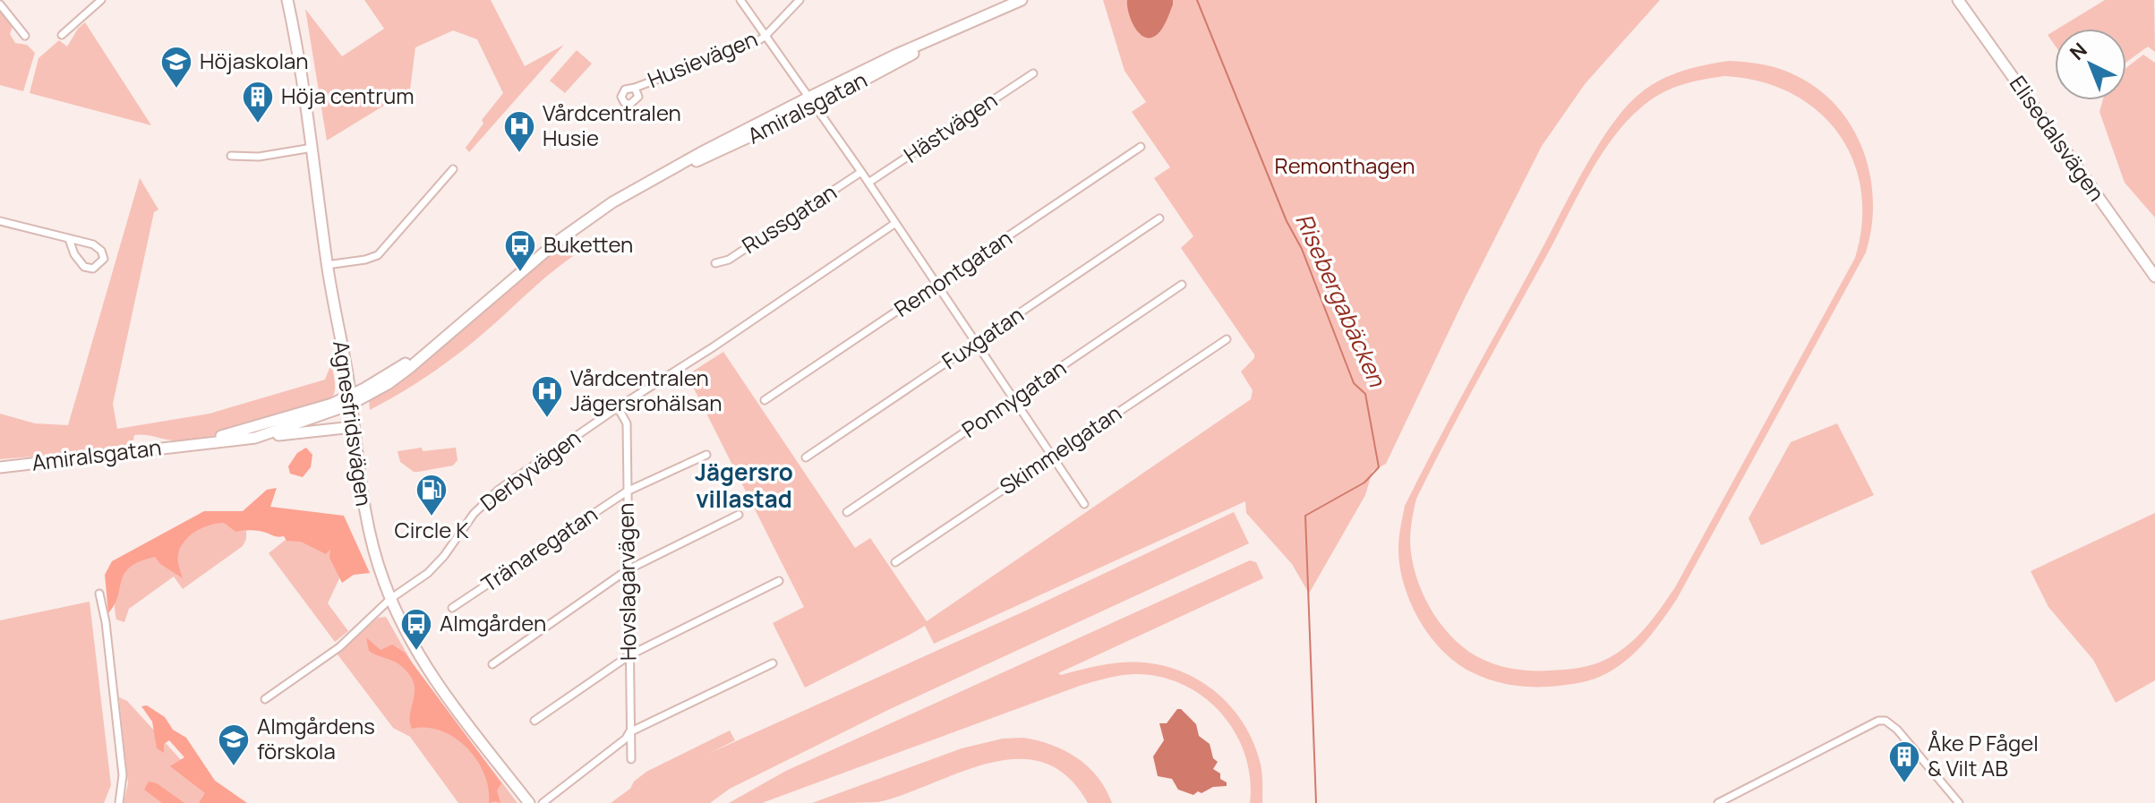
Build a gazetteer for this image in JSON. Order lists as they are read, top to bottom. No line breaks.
{"streets":{"street":["Husievägen","Amiralsgatan","Hästvägen","Elisedalsvägen","Russgatan","Remontgatan","Fuxgatan","Ponnygatan","Agnesfridsvägen","Skimmelgatan","Derbyvägen","Tränaregatan","Hovslagarvägen"]},"crossings":[["Amiralsgatan","Agnesfridsvägen"],["Agnesfridsvägen","Derbyvägen"],["Derbyvägen","Hovslagarvägen"],["Tränaregatan","Hovslagarvägen"]],"districts":["Jägersro villastad"],"water":["Risebergabäcken"],"parks":["Remonthagen"],"places":{"school or university":["Höjaskolan","Almgårdens förskola"],"building":["Höja centrum","Åke P Fågel & Vilt AB"],"hospital":["Vårdcentralen Husie","Vårdcentralen Jägersrohälsan"],"bus stop":["Buketten","Almgården"],"fuel station":["Circle K"]},"north":"top left"}
